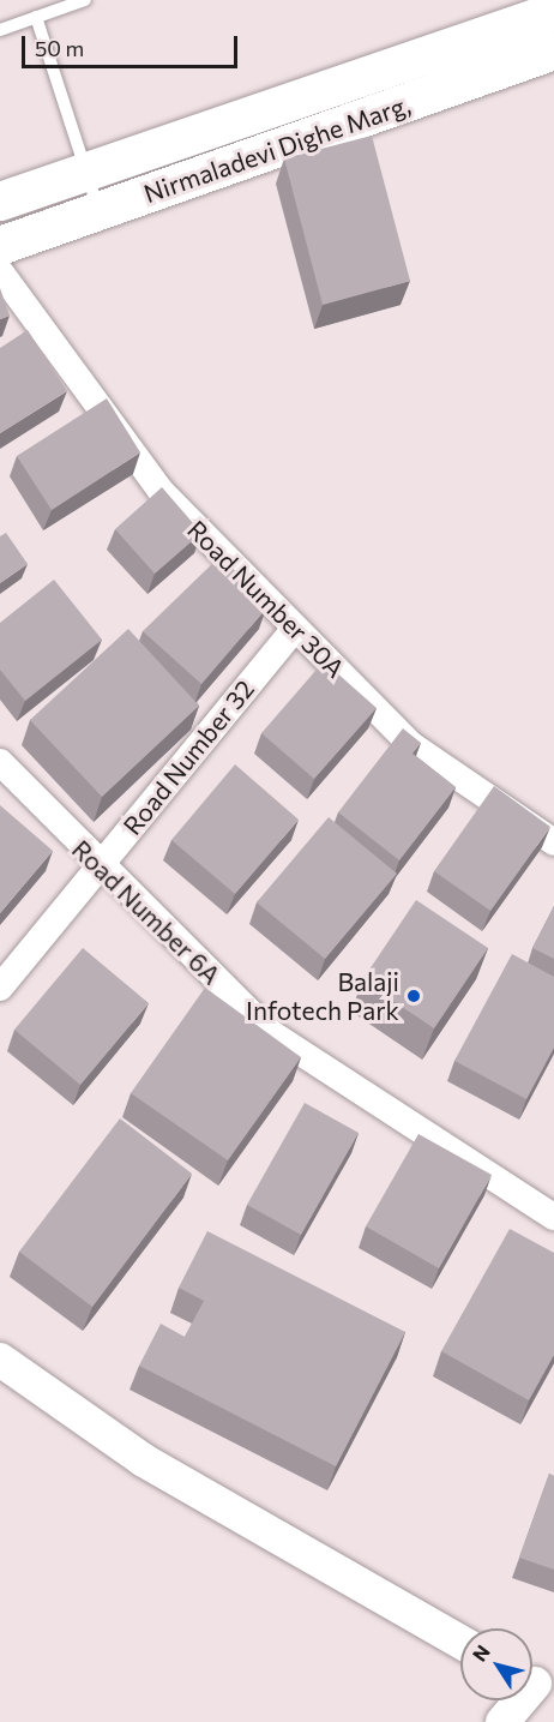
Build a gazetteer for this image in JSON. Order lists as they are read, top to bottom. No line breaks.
{"streets":{"main road":["Nirmaladevi Dighe Marg,"],"street":["Road Number 30A","Road Number 32","Road Number 6A"]},"crossings":[["Road Number 30A","Road Number 32"],["Road Number 32","Road Number 6A"]],"places":["Balaji Infotech Park"],"scale_bar":"50 m","north":"top left"}
